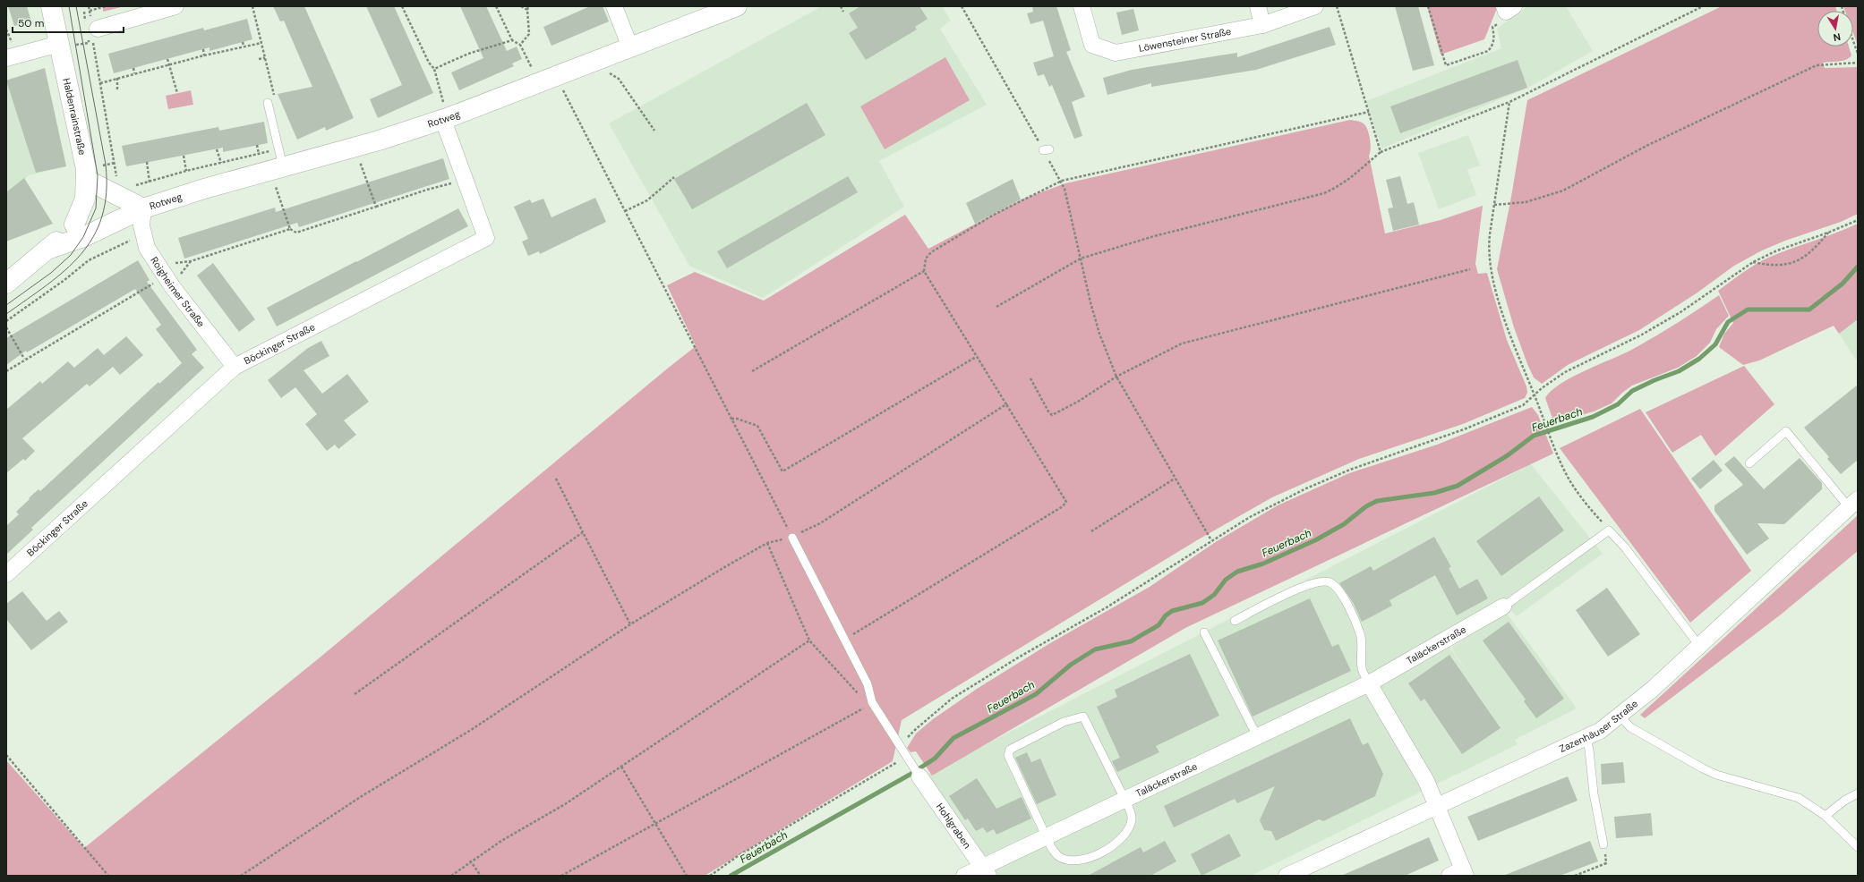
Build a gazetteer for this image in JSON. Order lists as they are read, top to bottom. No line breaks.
{"streets":{"main road":["Haldenrainstraße","Rotweg"],"street":["Löwensteiner Straße","Roigheimer Straße","Böckinger Straße","Taläckerstraße","Zazenhäuser Straße","Hohlgraben"]},"crossings":[["Haldenrainstraße","Rotweg"],["Rotweg","Roigheimer Straße"],["Rotweg","Böckinger Straße"],["Roigheimer Straße","Böckinger Straße"],["Taläckerstraße","Hohlgraben"]],"water":["Feuerbach"],"scale_bar":"50 m","north":"bottom"}
